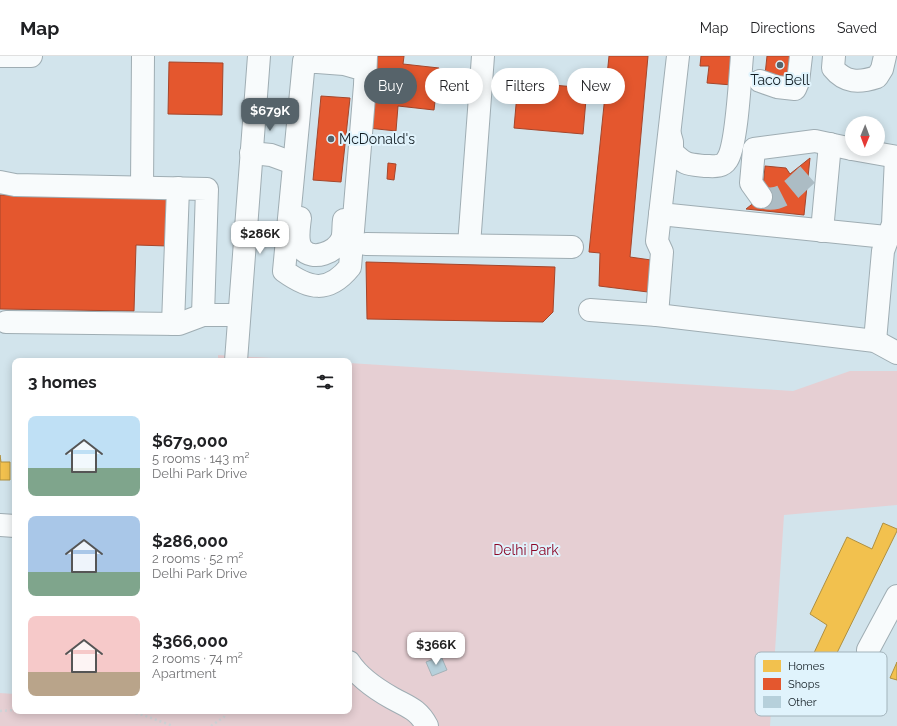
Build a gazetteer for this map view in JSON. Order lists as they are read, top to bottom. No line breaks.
{"parks":["Delhi Park"],"places":["Taco Bell","McDonald's"],"legend":["Homes","Shops","Other"],"north":"bottom","page":{"header":"Map","nav":["Map","Directions","Saved"],"chip":["Buy","Rent","Filters","New"],"price":["$679K","$286K","$366K"],"heading":"3 homes","list":[{"name":"$679,000","note":"5 rooms · 143 m² · Delhi Park Drive"},{"name":"$286,000","note":"2 rooms · 52 m² · Delhi Park Drive"},{"name":"$366,000","note":"2 rooms · 74 m² · Apartment"}]}}
